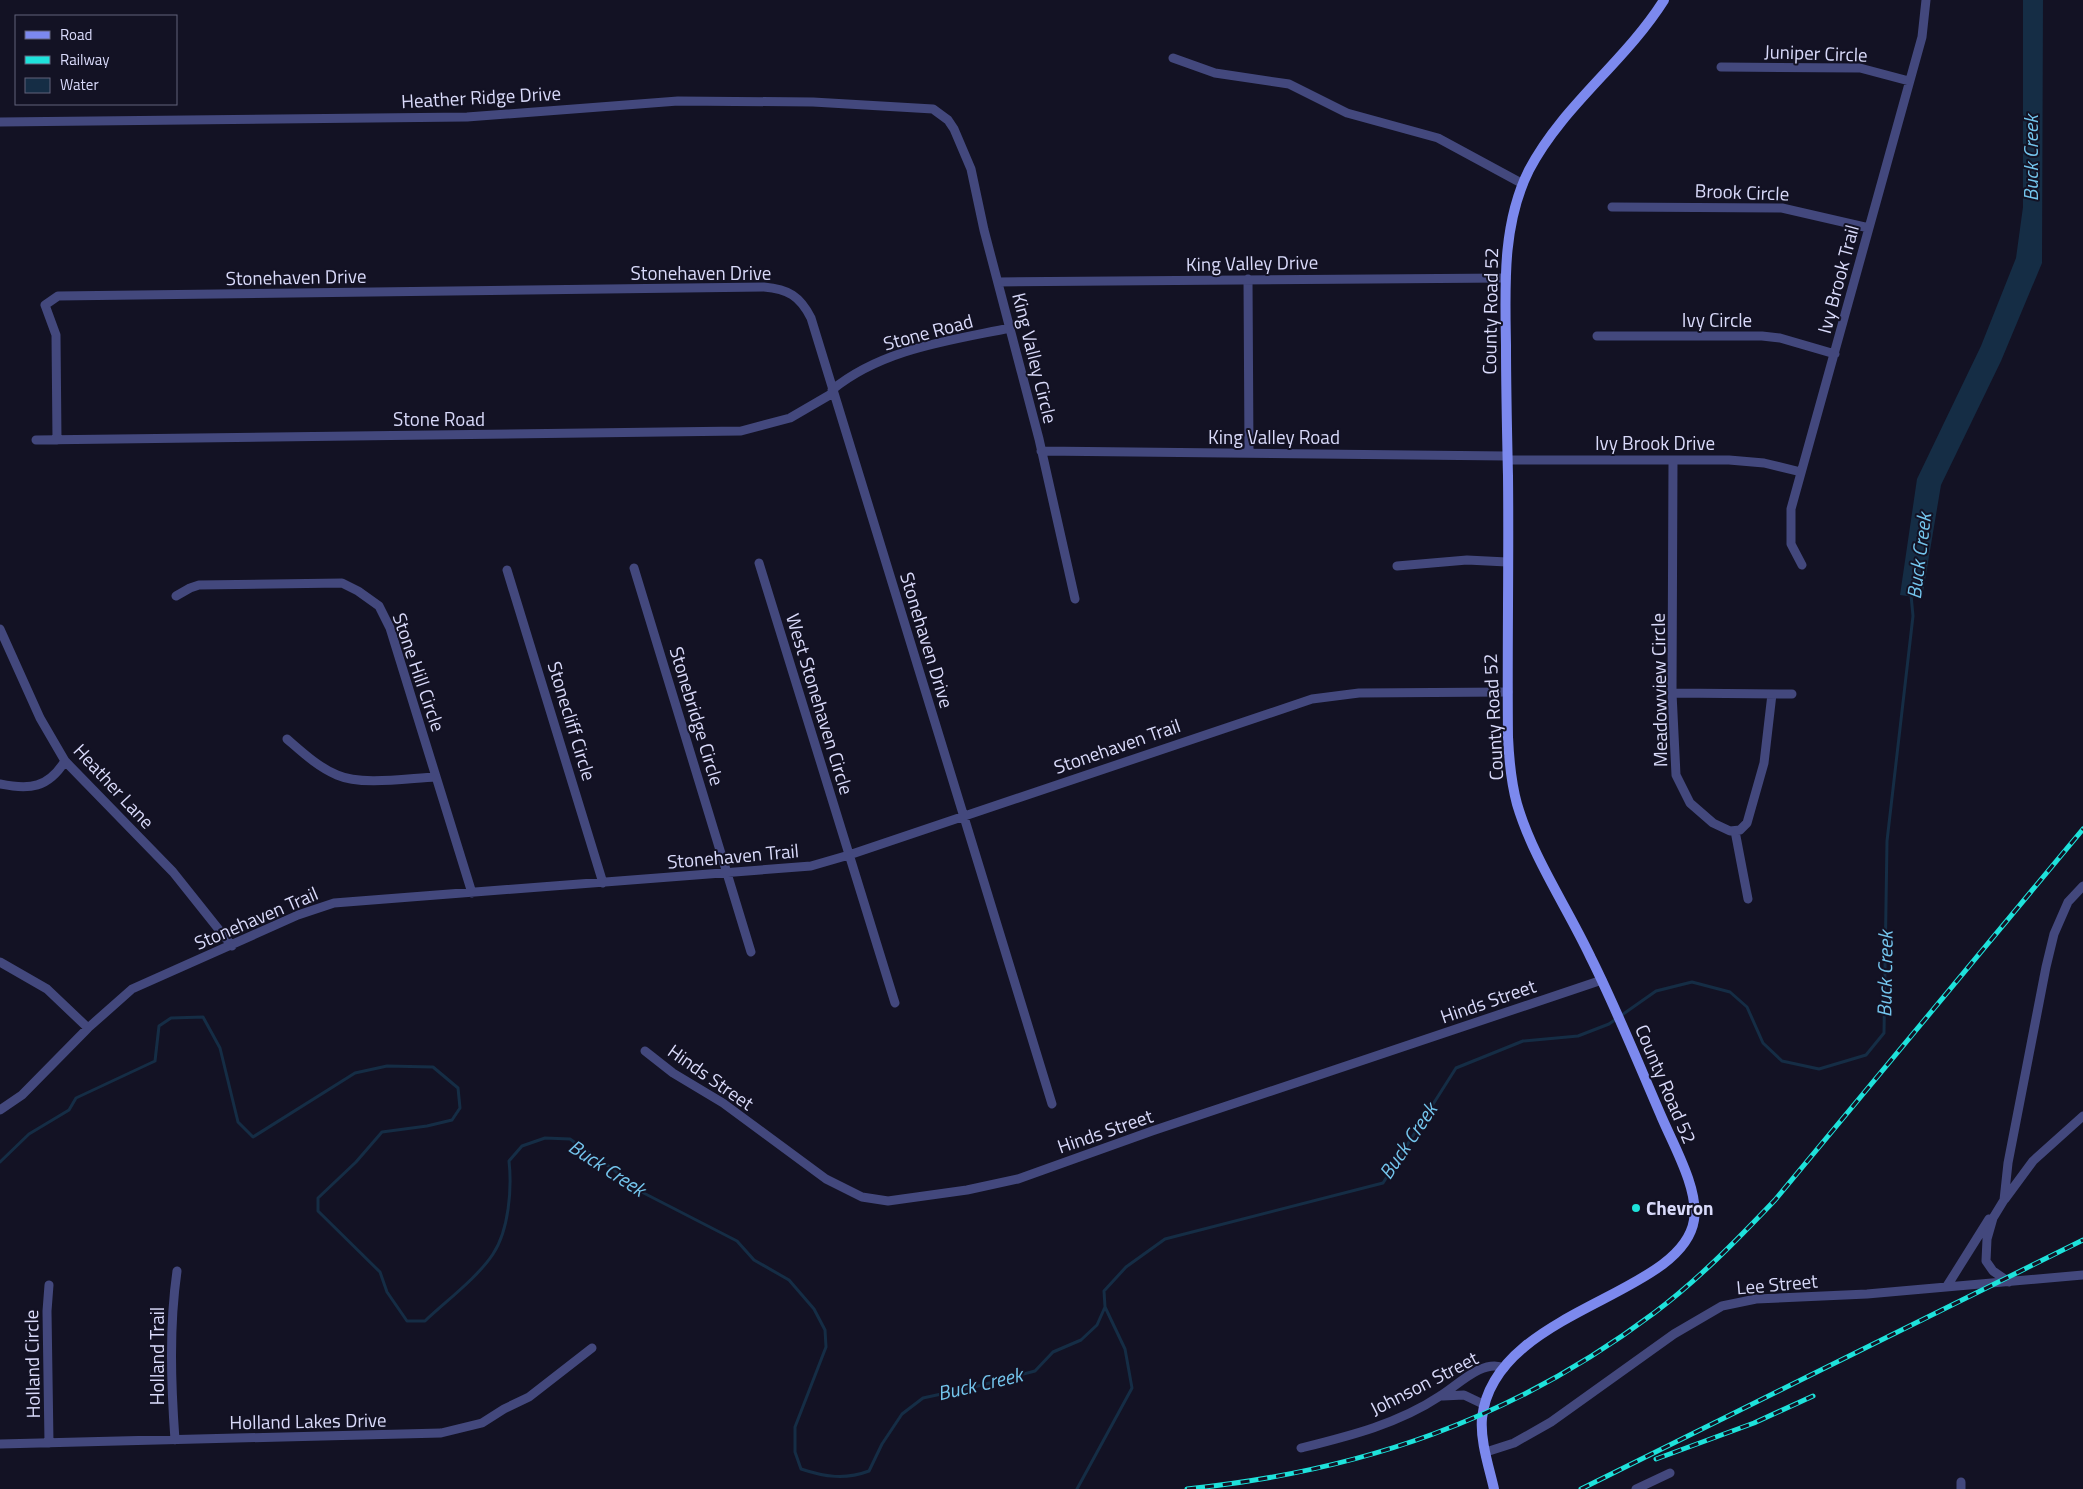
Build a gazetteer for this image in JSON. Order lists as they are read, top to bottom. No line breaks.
{"streets":{"street":["Juniper Circle","Heather Ridge Drive","Brook Circle","King Valley Drive","Stonehaven Drive","Ivy Brook Trail","County Road 52","Ivy Circle","Stone Road","King Valley Circle","King Valley Road","Ivy Brook Drive","Stone Hill Circle","Meadowview Circle","West Stonehaven Circle","Stonebridge Circle","Stonecliff Circle","Stonehaven Trail","Heather Lane","Hinds Street","Lee Street","Holland Trail","Holland Circle","Johnson Street","Holland Lakes Drive"]},"crossings":[["Juniper Circle","Ivy Brook Trail"],["Heather Ridge Drive","King Valley Circle"],["Brook Circle","Ivy Brook Trail"],["King Valley Drive","County Road 52"],["King Valley Drive","King Valley Circle"],["Stonehaven Drive","Stone Road"],["Stonehaven Drive","Stonehaven Trail"],["Ivy Brook Trail","Ivy Circle"],["Ivy Brook Trail","Ivy Brook Drive"],["County Road 52","King Valley Road"],["County Road 52","Ivy Brook Drive"],["County Road 52","Stonehaven Trail"],["County Road 52","Hinds Street"],["County Road 52","Lee Street"],["County Road 52","Johnson Street"],["Stone Road","King Valley Circle"],["King Valley Circle","King Valley Road"],["King Valley Road","Ivy Brook Drive"],["Ivy Brook Drive","Meadowview Circle"],["Stone Hill Circle","Stonehaven Trail"],["West Stonehaven Circle","Stonehaven Trail"],["Stonebridge Circle","Stonehaven Trail"],["Stonecliff Circle","Stonehaven Trail"],["Stonehaven Trail","Heather Lane"],["Holland Trail","Holland Lakes Drive"],["Holland Circle","Holland Lakes Drive"]],"water":["Buck Creek"],"places":["Chevron"],"legend":["Road","Railway","Water"]}
